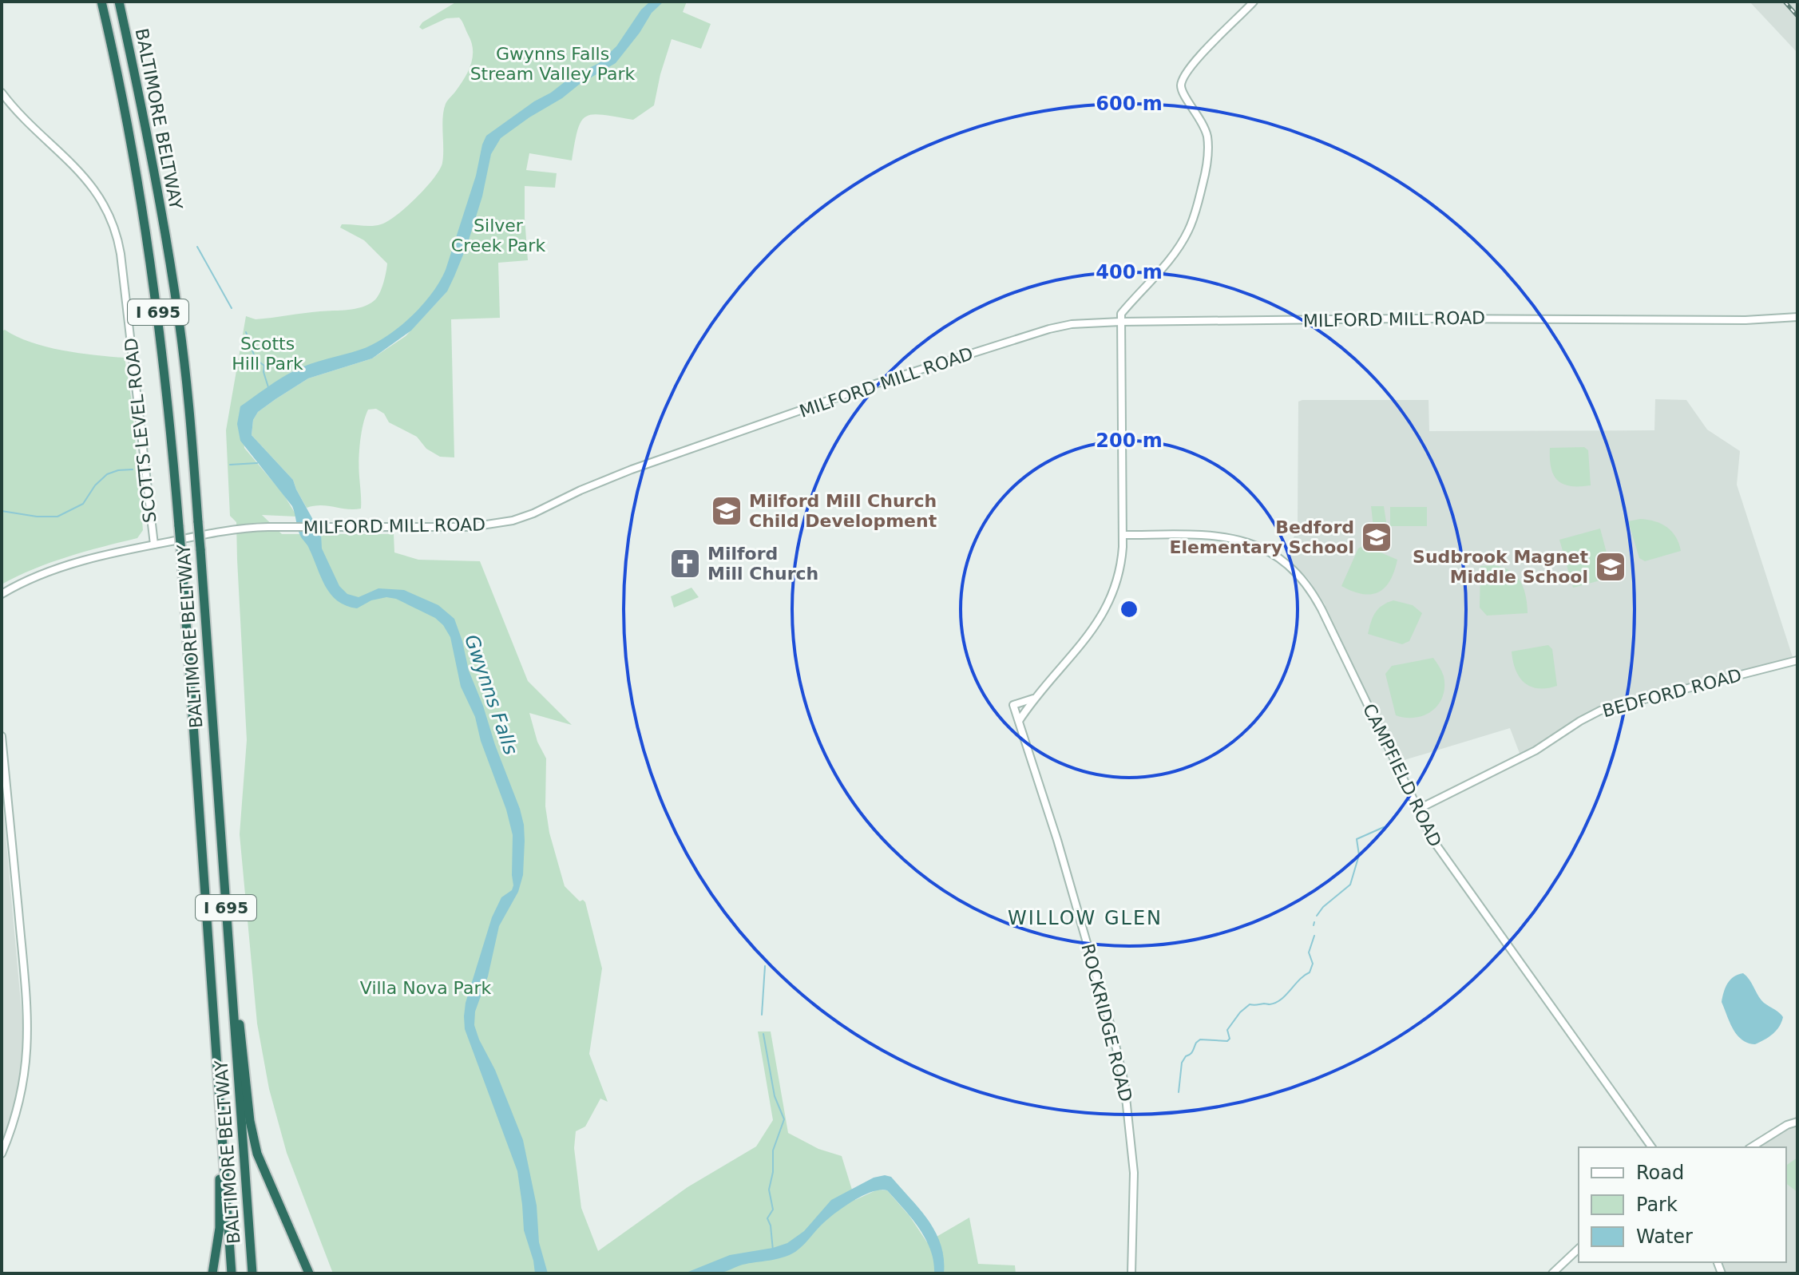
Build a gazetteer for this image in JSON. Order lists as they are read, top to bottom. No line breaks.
{"streets":{"highway":["BALTIMORE BELTWAY","I 695"],"street":["MILFORD MILL ROAD","SCOTTS LEVEL ROAD","BEDFORD ROAD","CAMPFIELD ROAD","ROCKRIDGE ROAD"]},"crossings":[["MILFORD MILL ROAD","SCOTTS LEVEL ROAD"],["BEDFORD ROAD","CAMPFIELD ROAD"]],"districts":["WILLOW GLEN"],"water":["Gwynns Falls"],"parks":["Gwynns Falls Stream Valley Park","Silver Creek Park","Scotts Hill Park","Villa Nova Park"],"places":{"school or university":["Milford Mill Church Child Development","Bedford Elementary School","Sudbrook Magnet Middle School"],"church":["Milford Mill Church"]},"legend":["Road","Park","Water"],"rings":["600 m","400 m","200 m"]}
